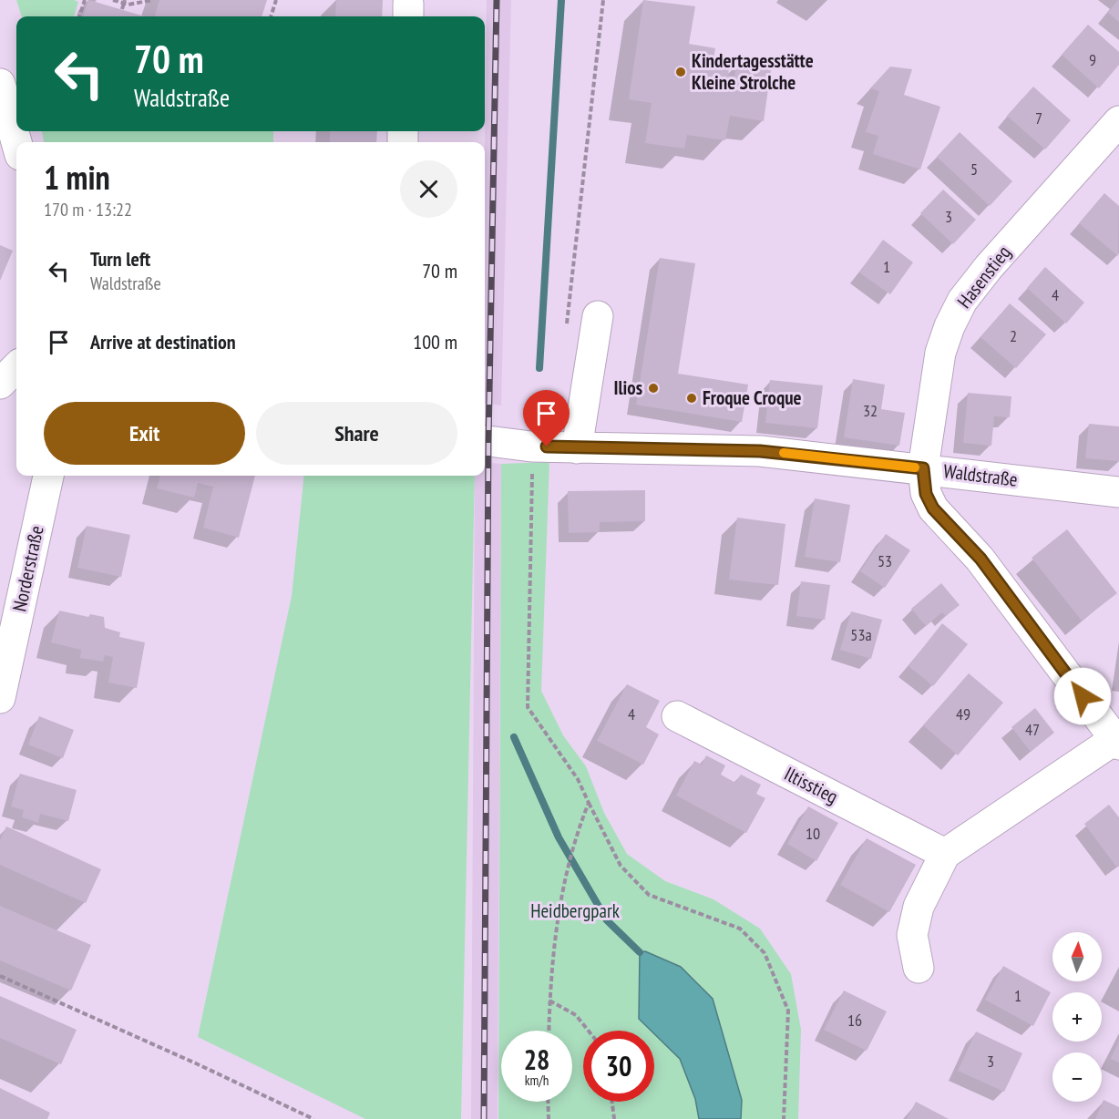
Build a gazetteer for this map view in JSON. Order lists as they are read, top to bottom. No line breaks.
{"streets":{"street":["Hasenstieg","Waldstraße","Norderstraße","Iltisstieg"]},"crossings":[["Hasenstieg","Waldstraße"]],"parks":["Heidbergpark"],"places":["Kindertagesstätte Kleine Strolche","Ilios","Froque Croque"],"house_numbers":["9","7","5","3","1","4","2","32","53","53a","4","49","47","10","1","16","3"],"north":"top","page":{"turn":["70 m","Waldstraße"],"heading":["1 min","170 m · 13:22"],"list":[{"name":"Turn left","note":"Waldstraße","value":"70 m"},{"name":"Arrive at destination","value":"100 m"}],"buttons":["Exit","Share"],"map_buttons":["+","−"],"speed":"28 km/h","limit":"30"}}
